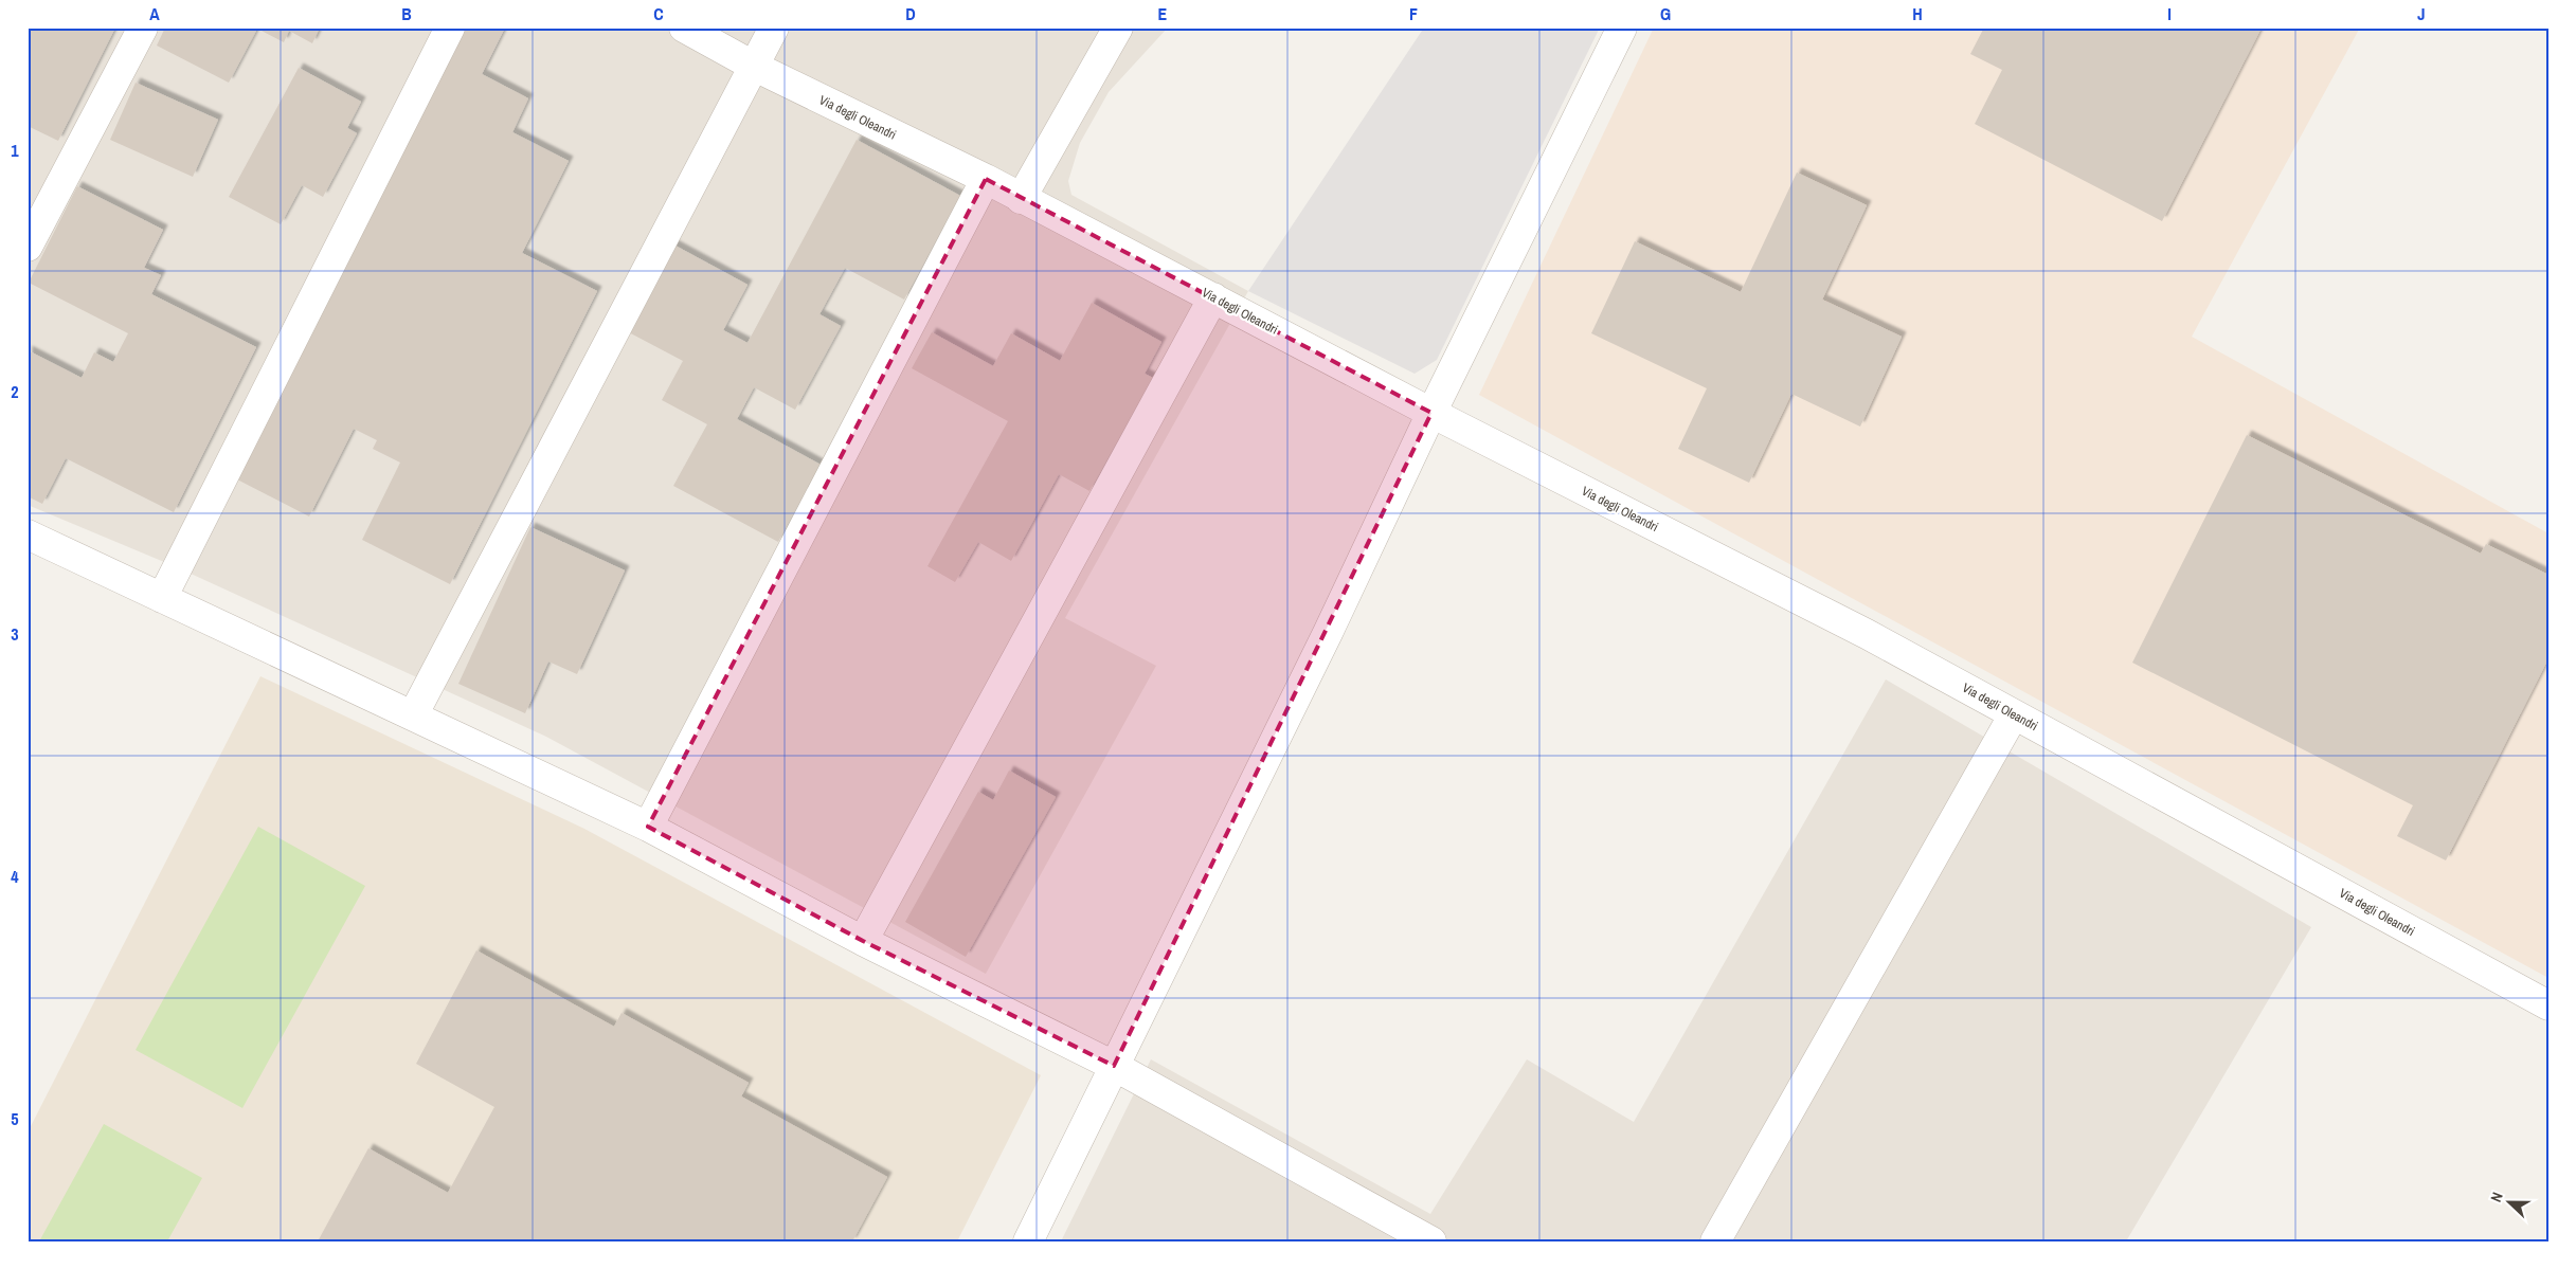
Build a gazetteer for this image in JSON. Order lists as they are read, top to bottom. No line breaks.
{"streets":{"street":["Via degli Oleandri"]},"north":"left","grid":{"columns":["A","B","C","D","E","F","G","H","I","J"],"rows":["1","2","3","4","5"]}}
